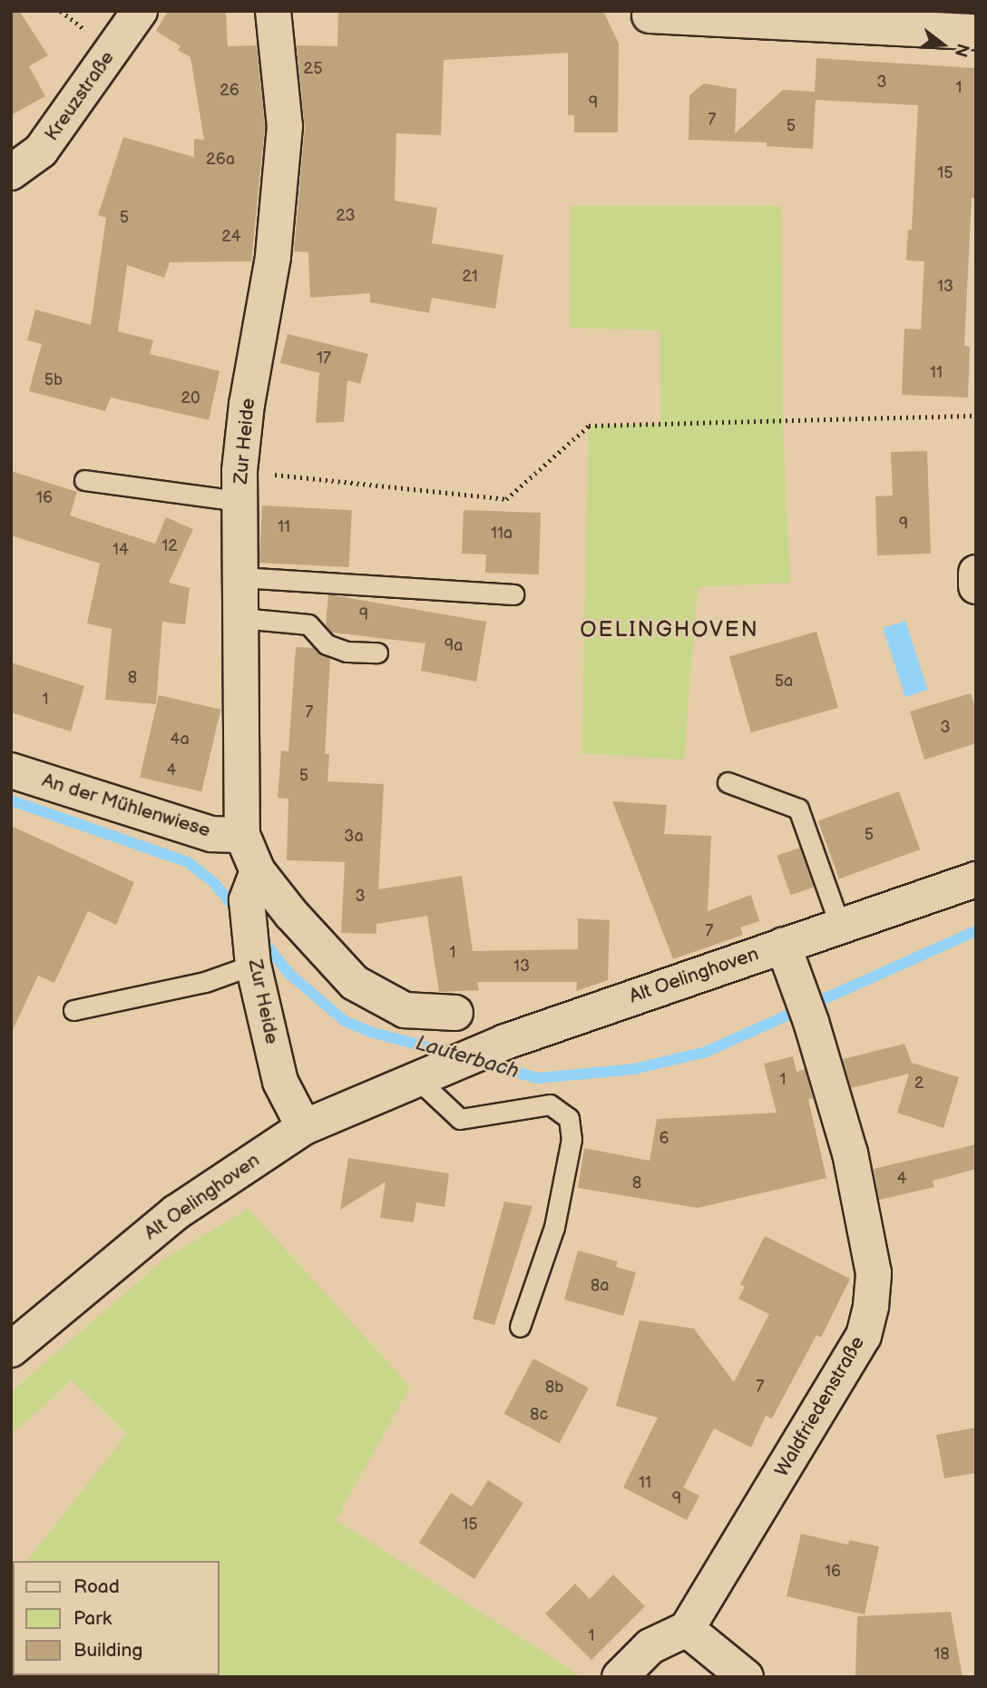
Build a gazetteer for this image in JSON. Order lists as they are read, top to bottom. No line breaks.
{"streets":{"street":["Kreuzstraße","Zur Heide","An der Mühlenwiese","Alt Oelinghoven","Waldfriedenstraße"]},"crossings":[["Zur Heide","An der Mühlenwiese"],["Zur Heide","Alt Oelinghoven"],["Alt Oelinghoven","Waldfriedenstraße"]],"districts":["OELINGHOVEN"],"water":["Lauterbach"],"house_numbers":["25","3","1","26","9","7","5","26a","15","23","5","24","21","13","17","11","5b","20","16","9","11","11a","12","14","9","9a","8","5a","1","7","3","4a","4","5","5","3a","3","7","1","13","1","2","6","4","8","8a","7","8b","8c","11","9","15","16","1","18"],"legend":["Road","Park","Building"],"north":"right"}
